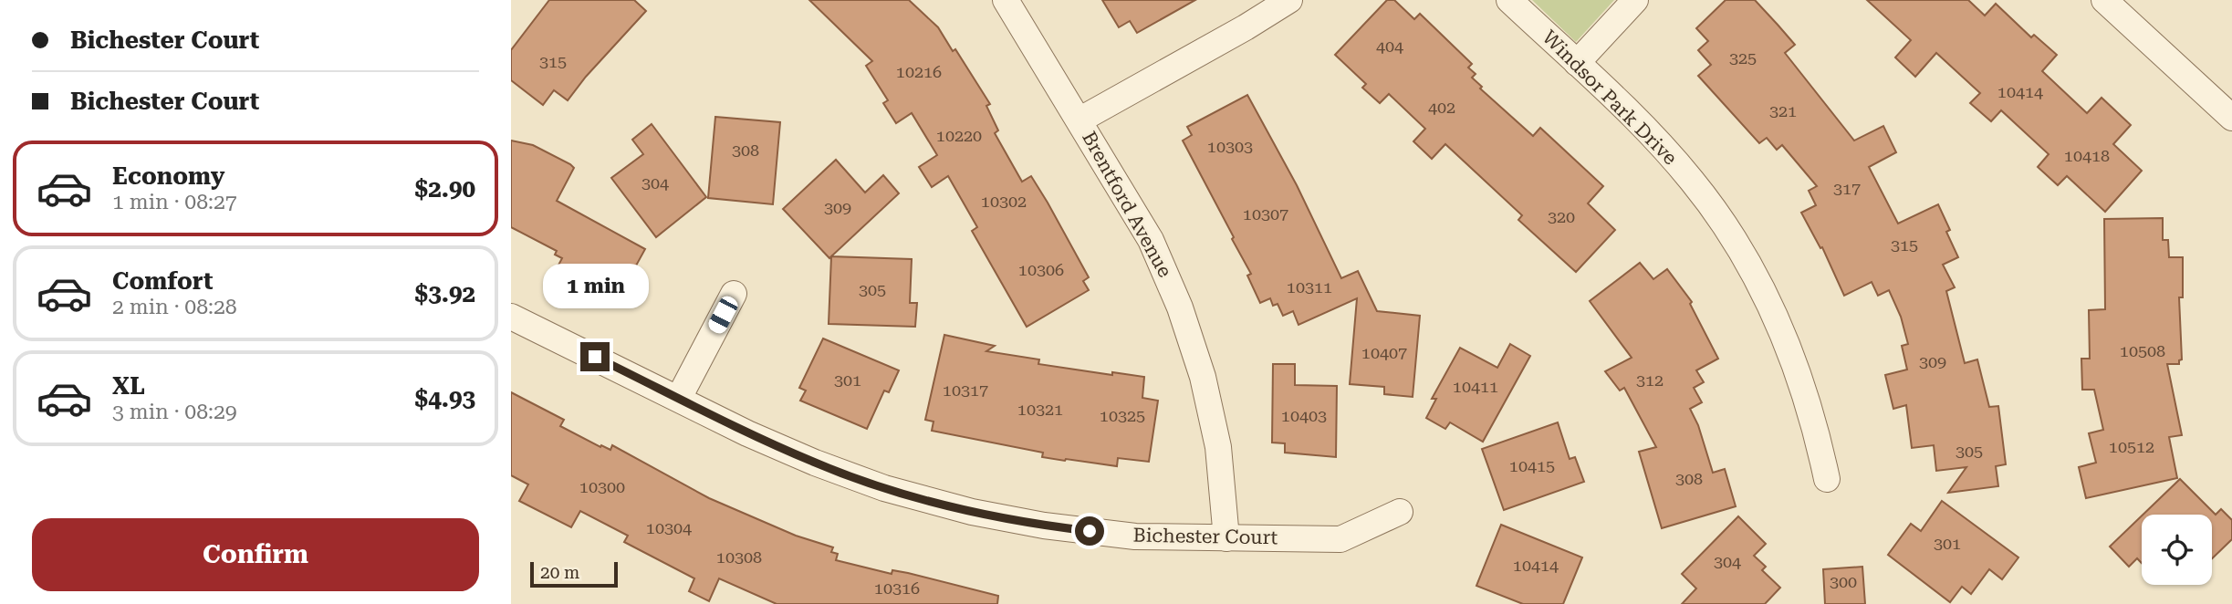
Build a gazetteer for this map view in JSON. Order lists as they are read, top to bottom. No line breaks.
{"streets":{"street":["Windsor Park Drive","Brentford Avenue","Bichester Court"]},"crossings":[["Brentford Avenue","Bichester Court"]],"house_numbers":["404","325","315","10216","10414","402","321","10220","10303","308","10418","304","317","10302","309","10307","320","315","10306","10311","305","10508","10407","309","301","312","10411","10317","10321","10325","10403","10512","305","10415","308","10300","10304","301","10308","304","10414","300","10316"],"scale_bar":"20 m","page":{"banner":["Bichester Court","Bichester Court"],"list":[{"name":"Economy","note":"1 min · 08:27","value":"$2.90"},{"name":"Comfort","note":"2 min · 08:28","value":"$3.92"},{"name":"XL","note":"3 min · 08:29","value":"$4.93"}],"bubble":"1 min","buttons":"Confirm","scale":"20 m"}}
